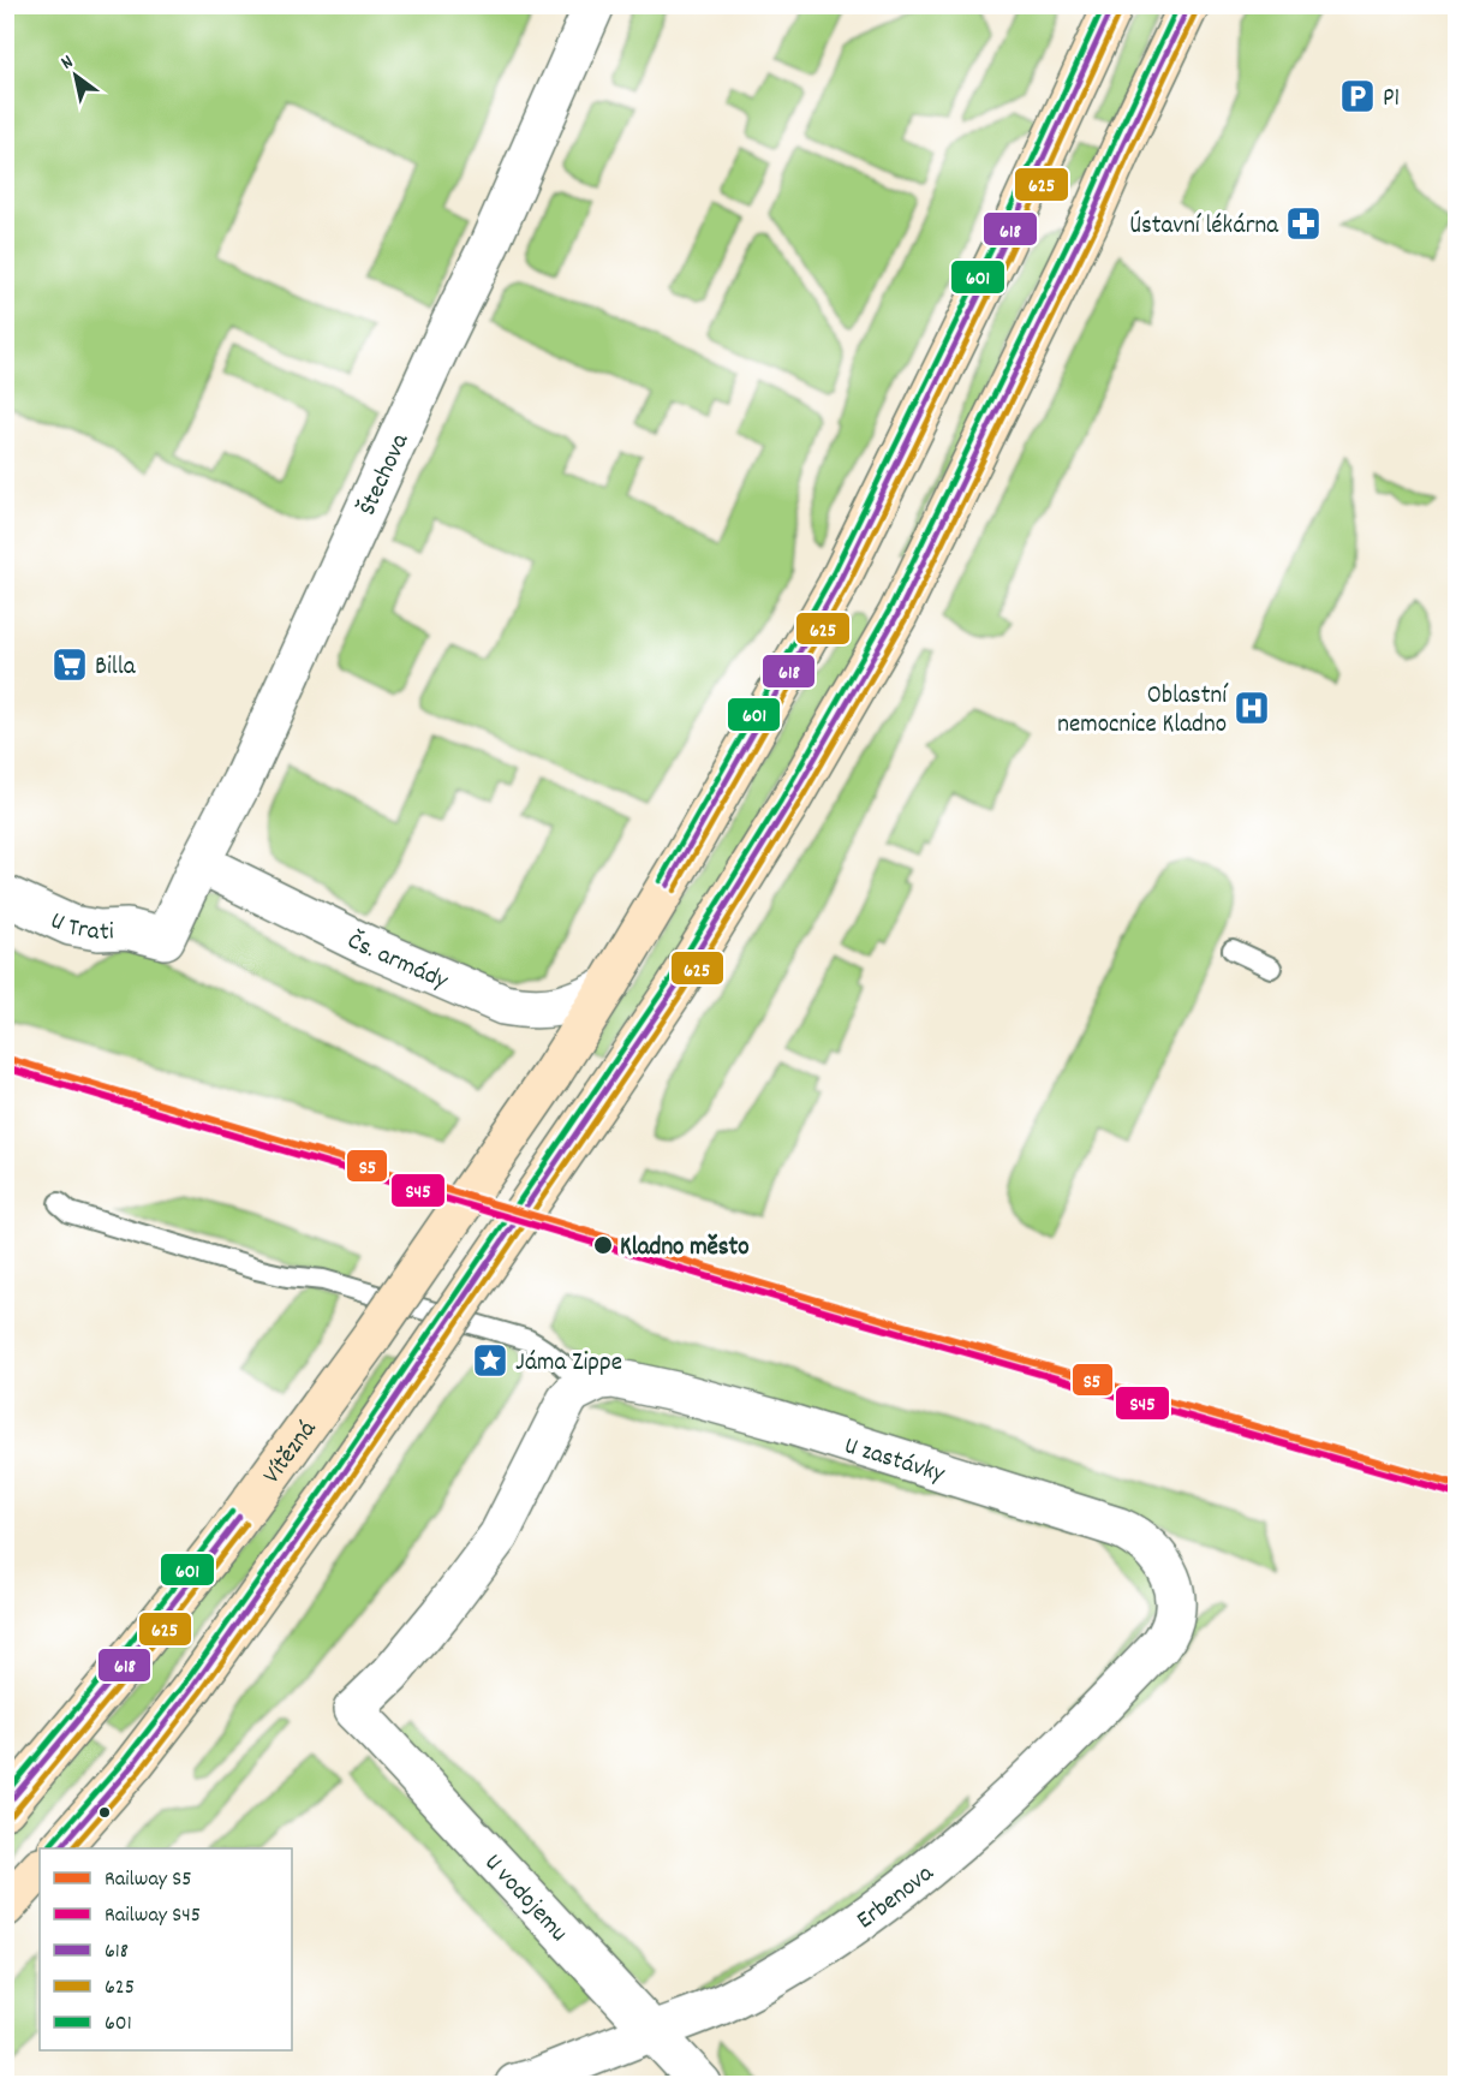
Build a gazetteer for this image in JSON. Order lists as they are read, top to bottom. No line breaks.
{"streets":{"main road":["Vítězná"],"street":["Štechova","U Trati","Čs. armády","U zastávky","Erbenova","U vodojemu"]},"crossings":[["Štechova","U Trati"],["Štechova","Čs. armády"],["Čs. armády","Vítězná"],["U zastávky","Erbenova"],["U zastávky","U vodojemu"],["Erbenova","U vodojemu"]],"places":{"parking":["P1"],"pharmacy":["Ústavní lékárna"],"supermarket":["Billa"],"hospital":["Oblastní nemocnice Kladno"],"other":["Kladno město"],"place":["Jáma Zippe"]},"lines":["transit line 618","transit line 601","transit line 625","rail line S5","rail line S45"],"legend":["Railway S5","Railway S45","618","625","601"],"north":"top left"}
